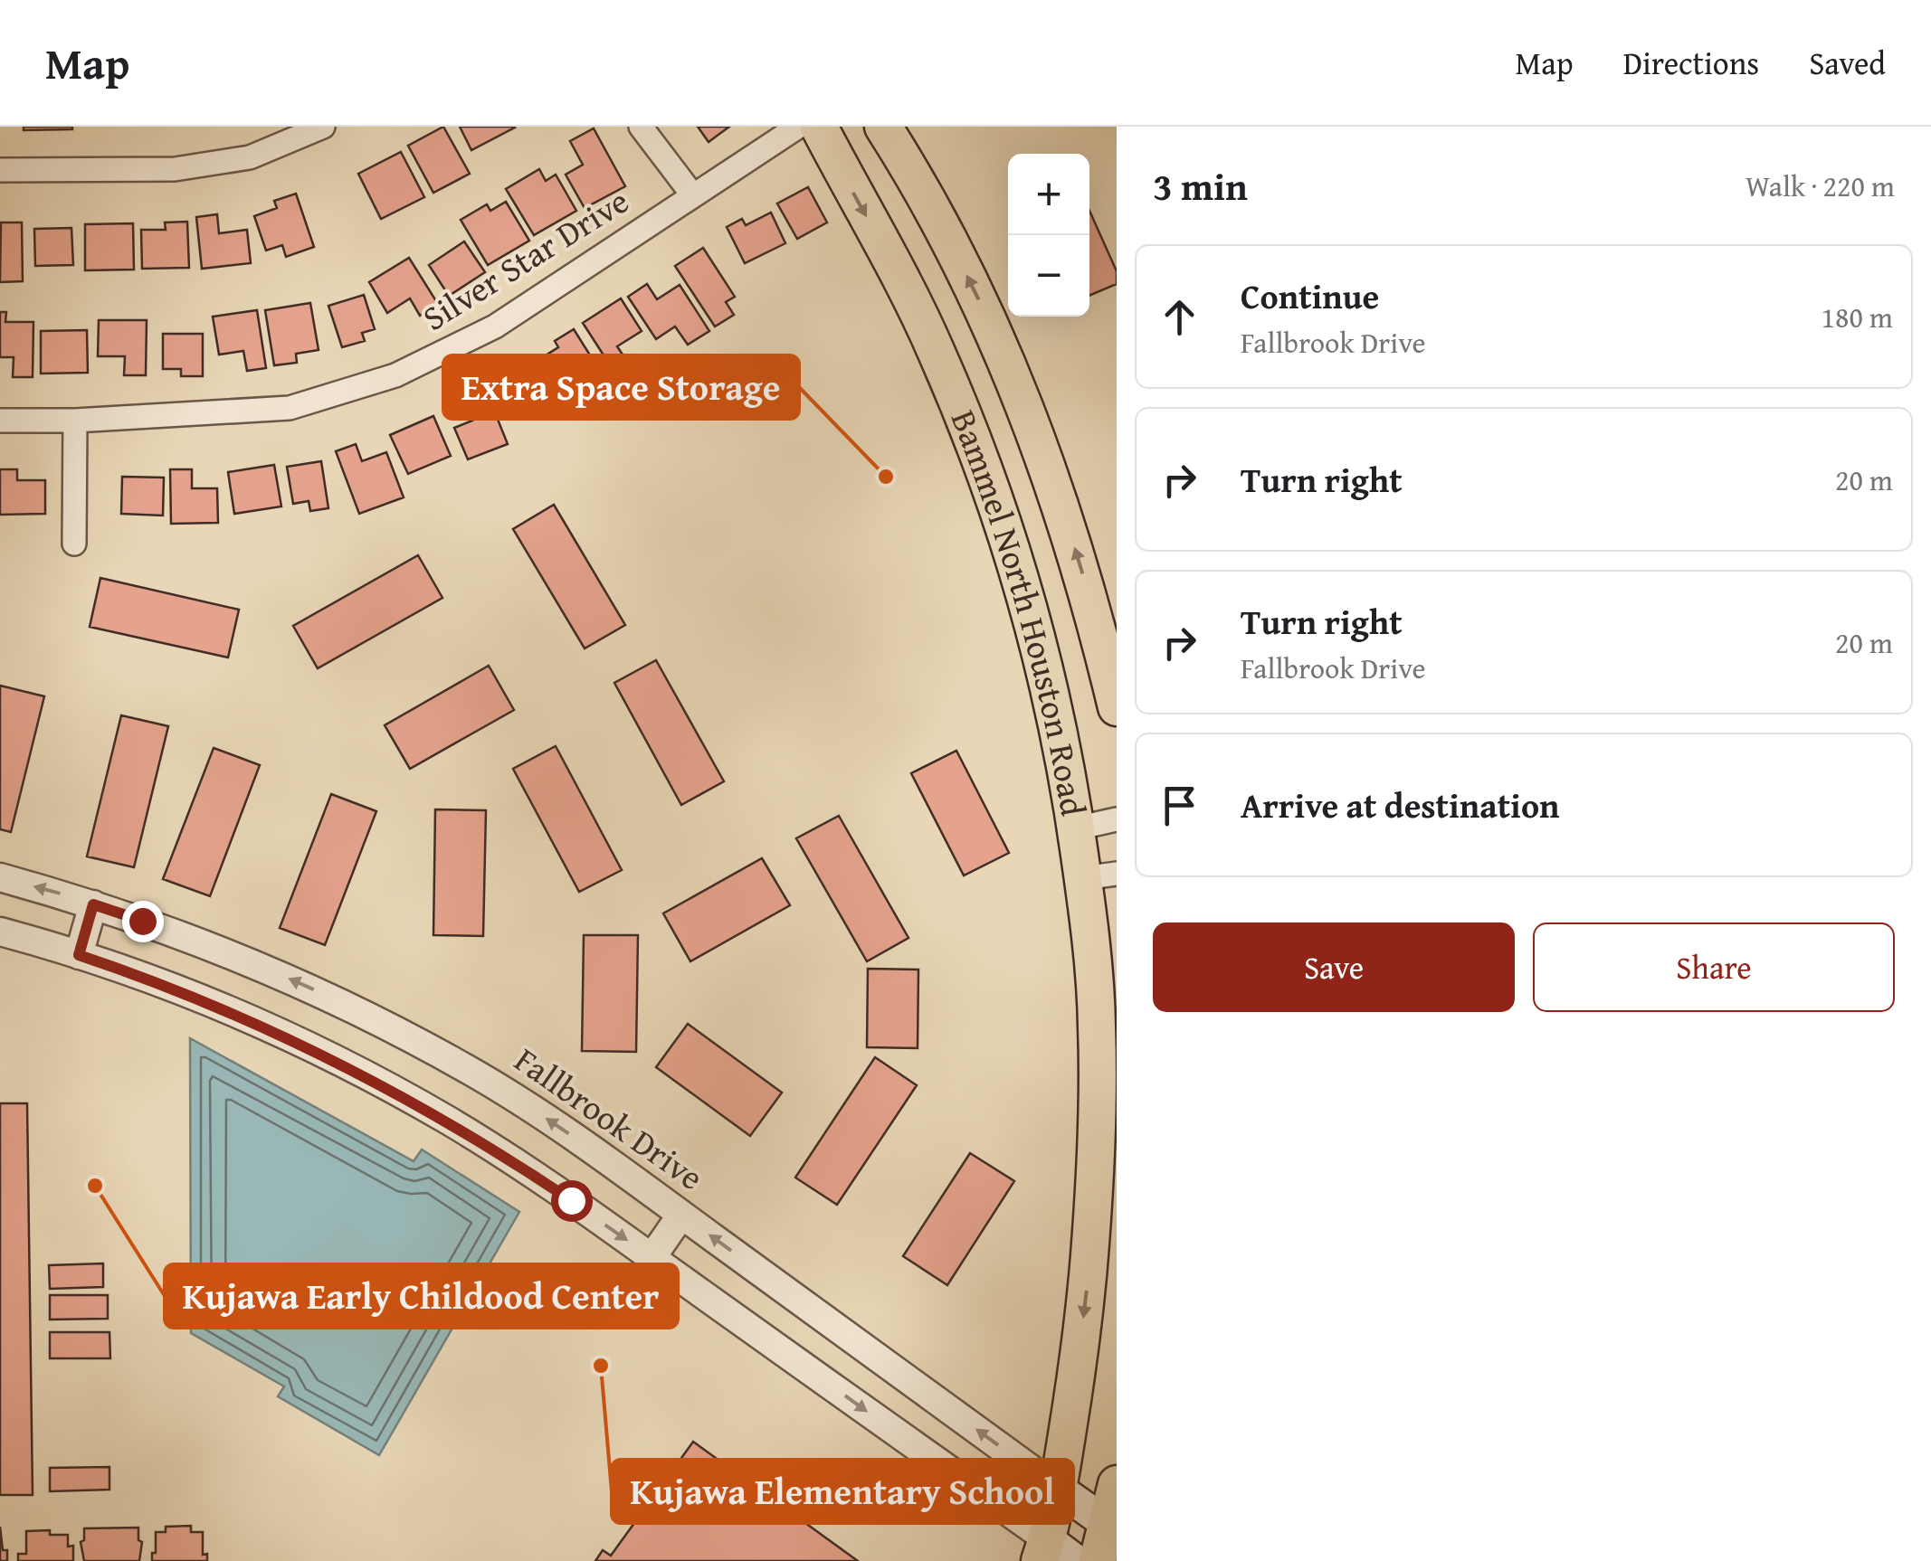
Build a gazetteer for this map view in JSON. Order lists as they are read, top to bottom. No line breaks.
{"streets":{"main road":["Bammel North Houston Road","Fallbrook Drive"],"street":["Silver Star Drive"]},"crossings":[["Bammel North Houston Road","Fallbrook Drive"]],"places":["Extra Space Storage","Kujawa Early Childood Center","Kujawa Elementary School"],"page":{"header":"Map","nav":["Map","Directions","Saved"],"heading":["3 min","Walk · 220 m"],"map_buttons":["+","−"],"list":[["Continue","Fallbrook Drive","180 m"],["Turn right","20 m"],["Turn right","Fallbrook Drive","20 m"],"Arrive at destination"],"buttons":["Save","Share"]}}
